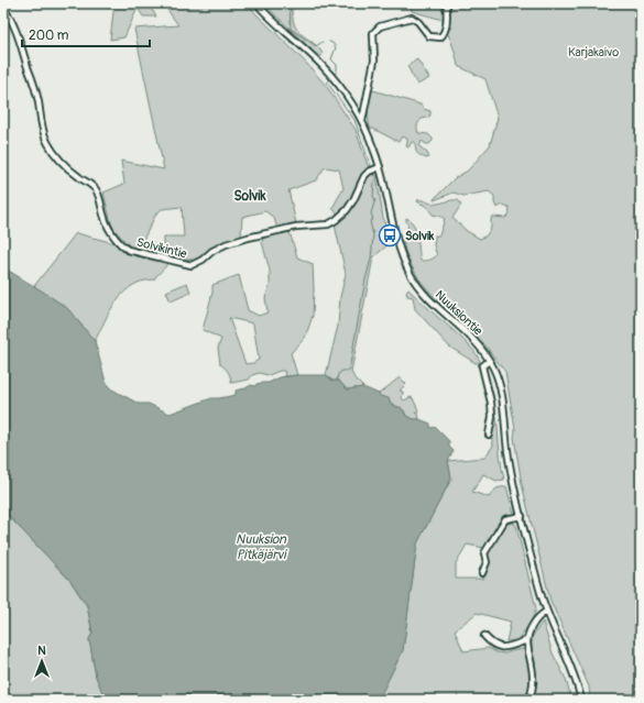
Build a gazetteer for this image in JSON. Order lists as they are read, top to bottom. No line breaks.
{"streets":{"street":["Solvikintie","Nuuksiontie"]},"crossings":[["Solvikintie","Nuuksiontie"]],"districts":["Solvik"],"water":["Nuuksion Pitkäjärvi"],"parks":["Karjakaivo"],"places":{"bus stop":["Solvik"]},"scale_bar":"200 m","north":"top"}
